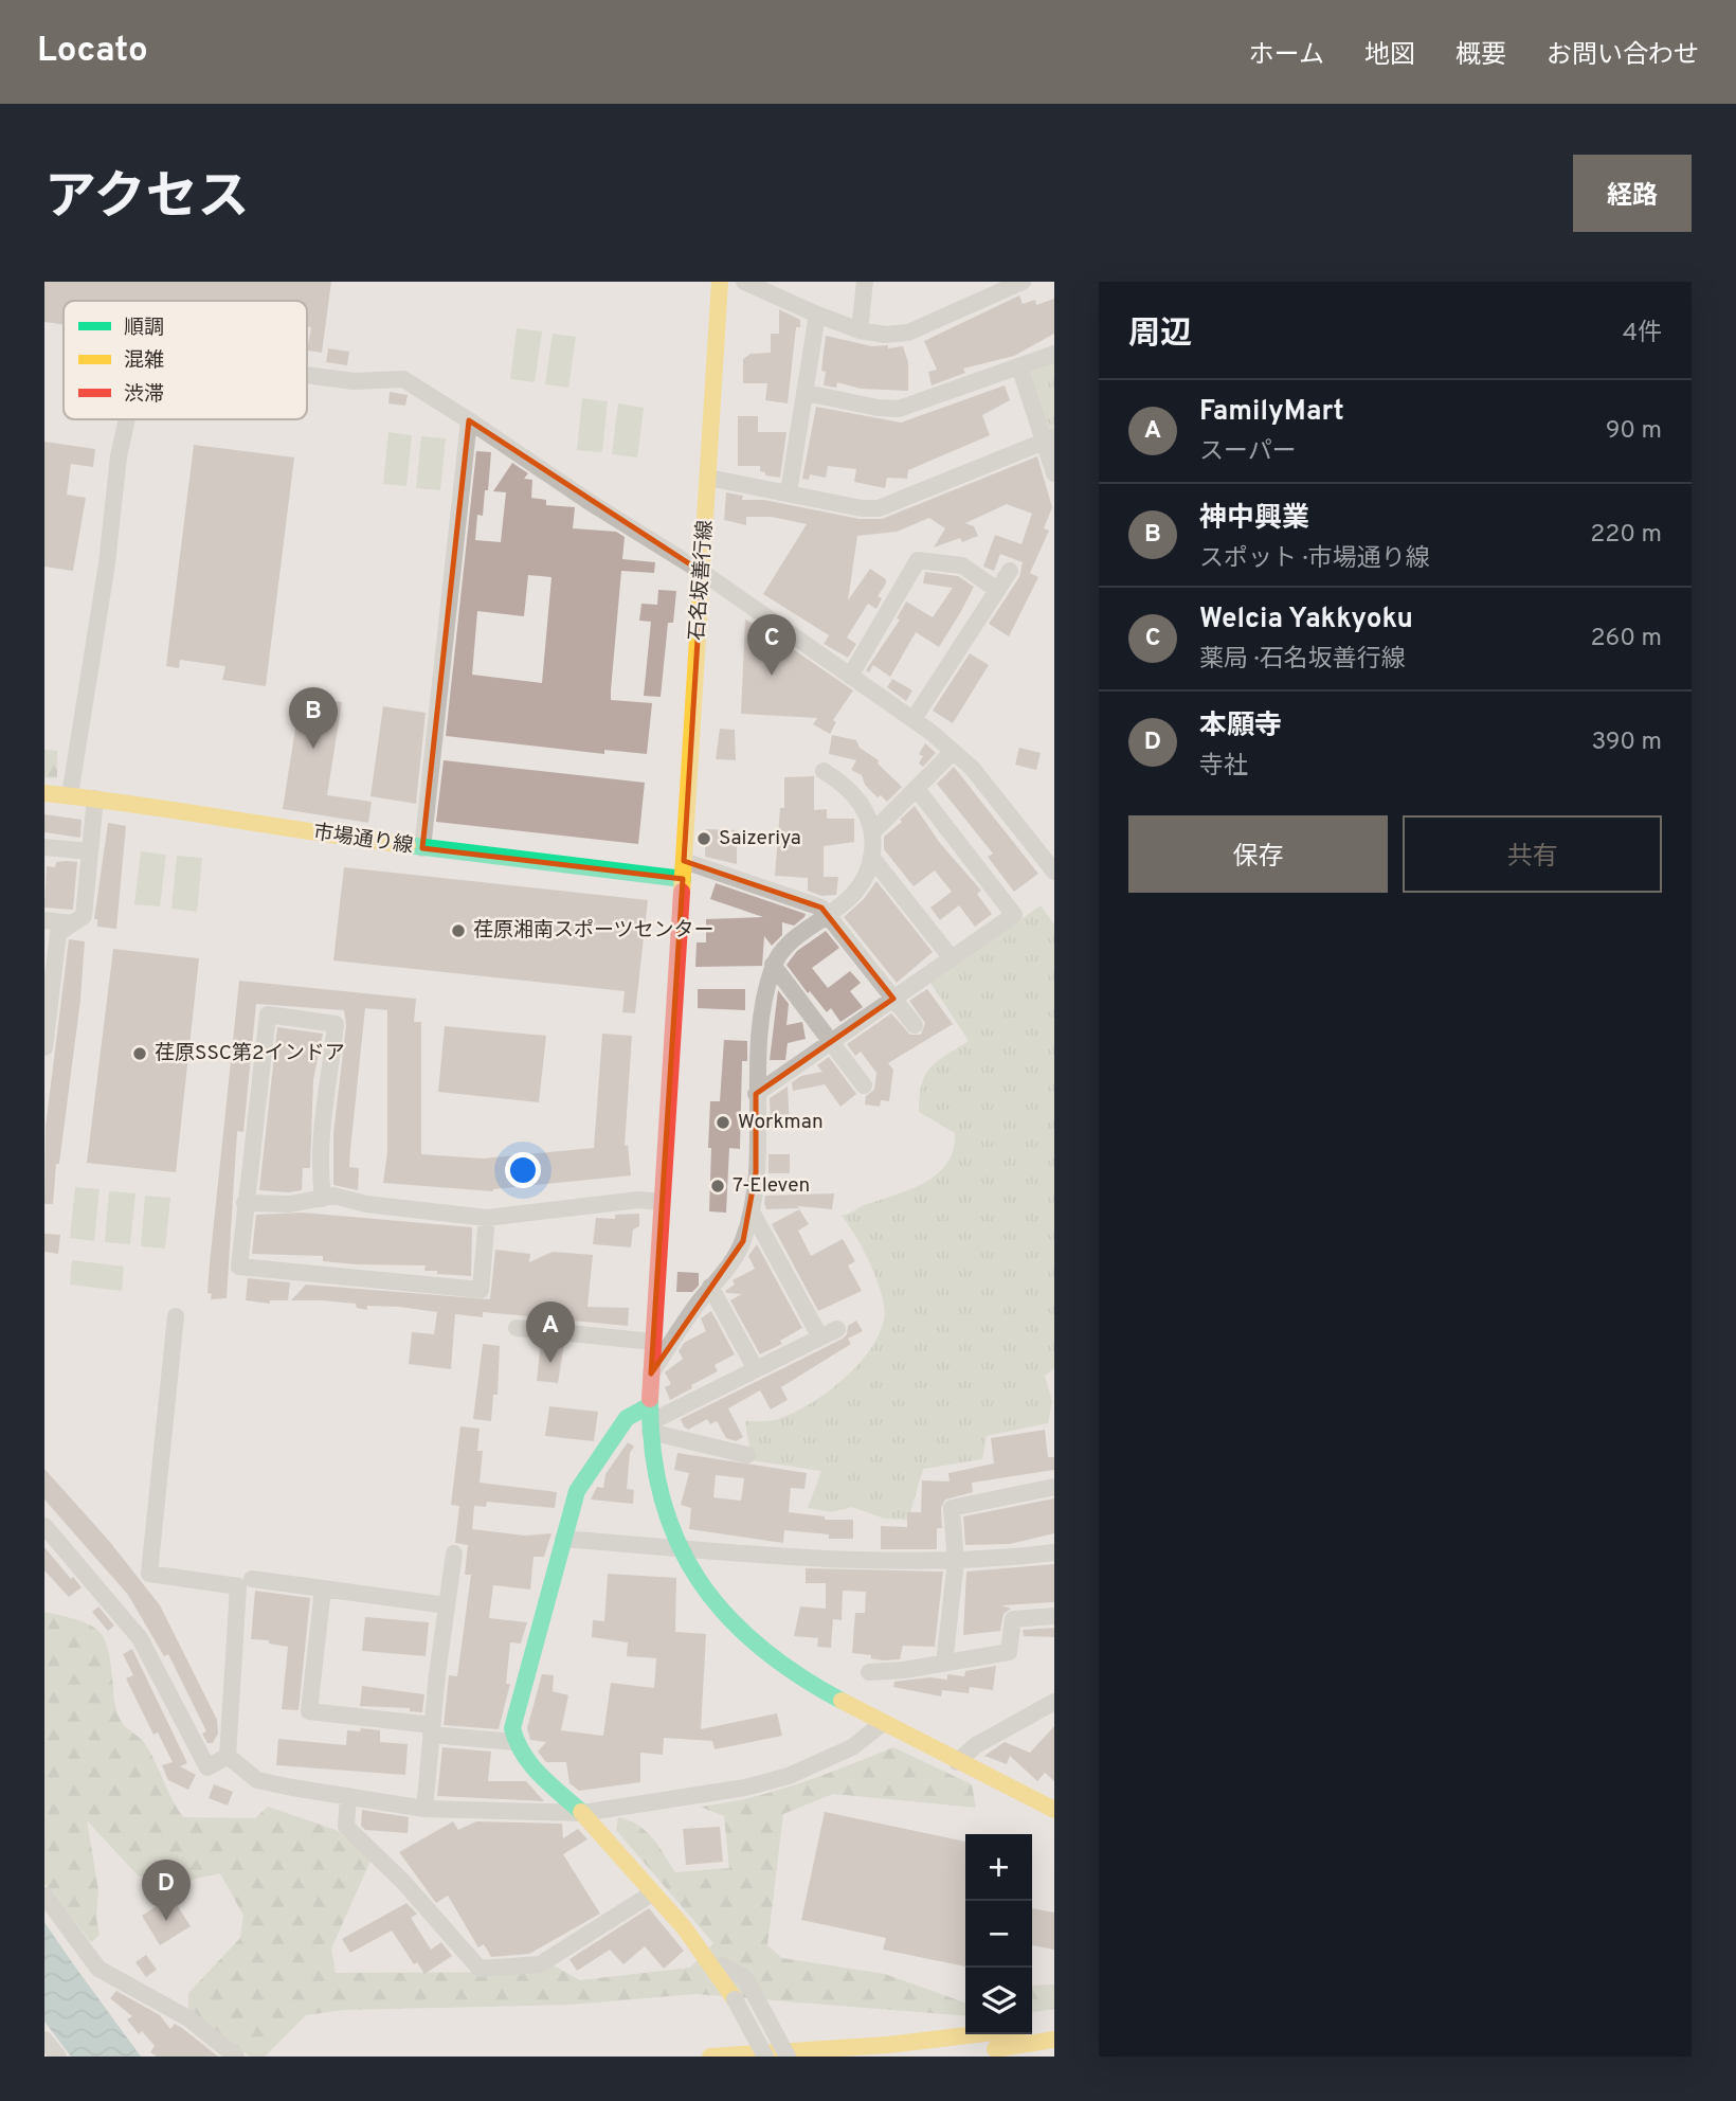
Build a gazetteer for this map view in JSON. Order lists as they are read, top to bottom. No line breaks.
{"streets":{"main road":["石名坂善行線","市場通り線"]},"crossings":[["石名坂善行線","市場通り線"]],"places":["Saizeriya","荏原湘南スポーツセンター","荏原SSC第2インドア","Workman","7-Eleven"],"legend":["順調","混雑","渋滞"],"page":{"header":"Locato","nav":["ホーム","地図","概要","お問い合わせ"],"title":"アクセス","buttons":["経路",["保存","共有"]],"heading":["周辺","4件"],"list":[{"mark":"A","name":"FamilyMart","note":"スーパー","value":"90 m"},{"mark":"B","name":"神中興業","note":"スポット · 市場通り線","value":"220 m"},{"mark":"C","name":"Welcia Yakkyoku","note":"薬局 · 石名坂善行線","value":"260 m"},{"mark":"D","name":"本願寺","note":"寺社","value":"390 m"}],"pins":["C","B","A","D"],"map_buttons":["+","−"]}}
